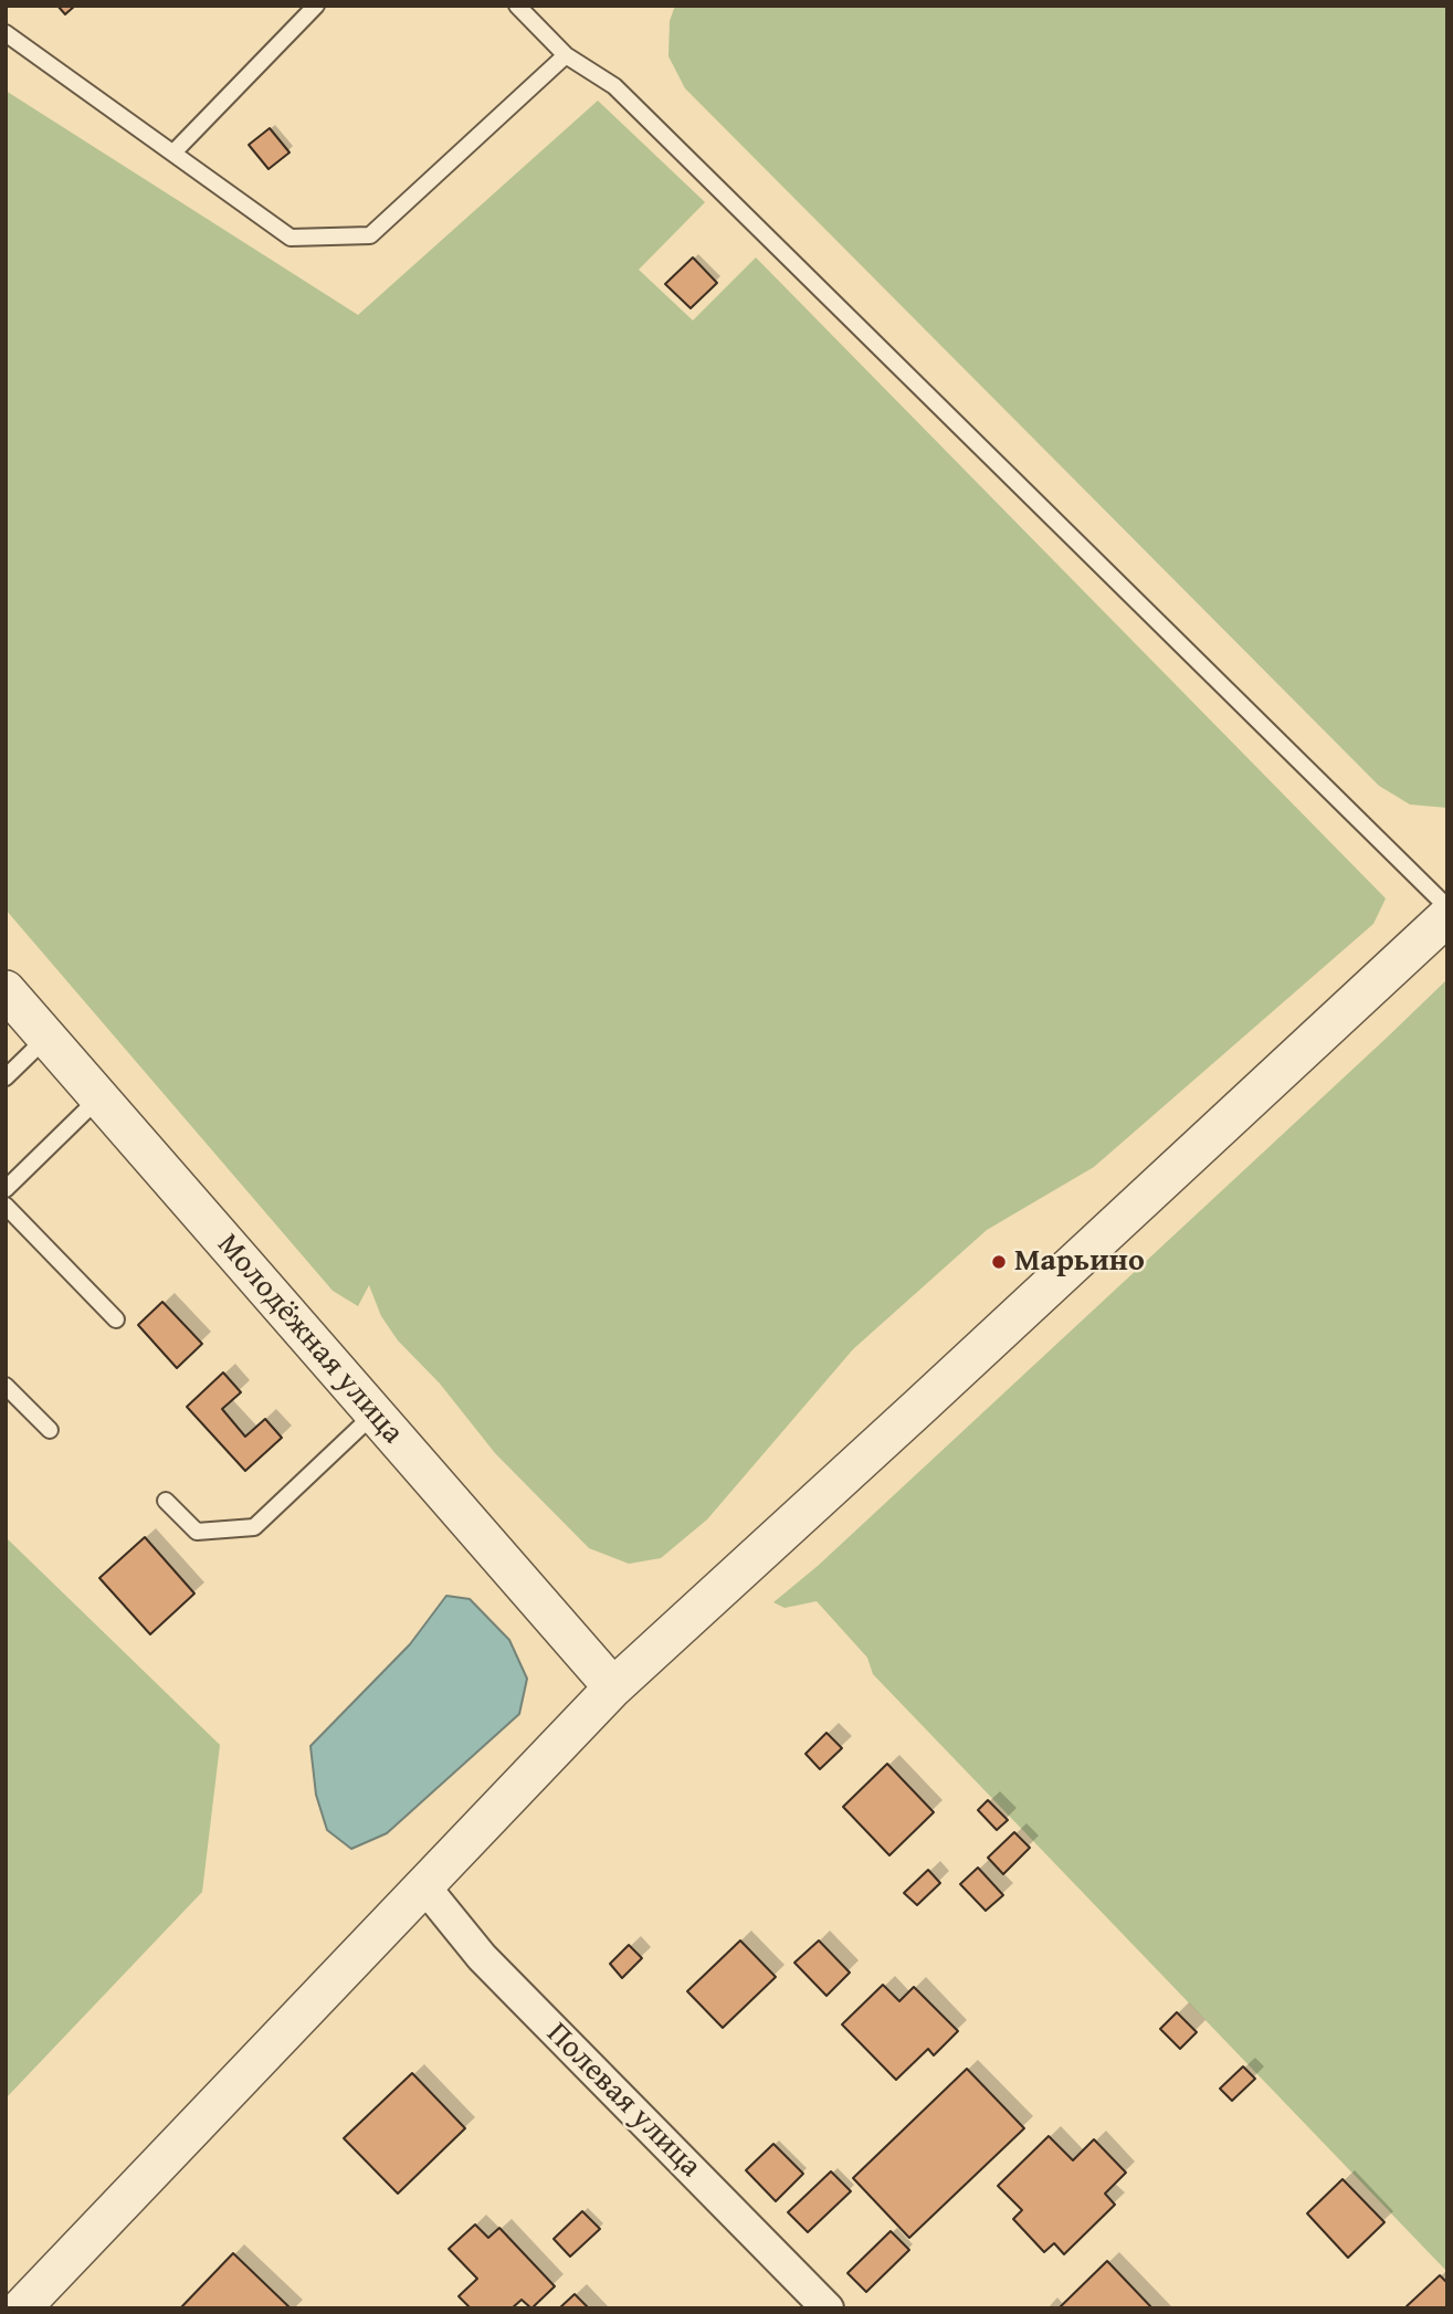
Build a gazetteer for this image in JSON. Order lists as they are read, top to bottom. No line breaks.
{"streets":{"street":["Молодёжная улица","Полевая улица"]},"places":["Марьино"]}
